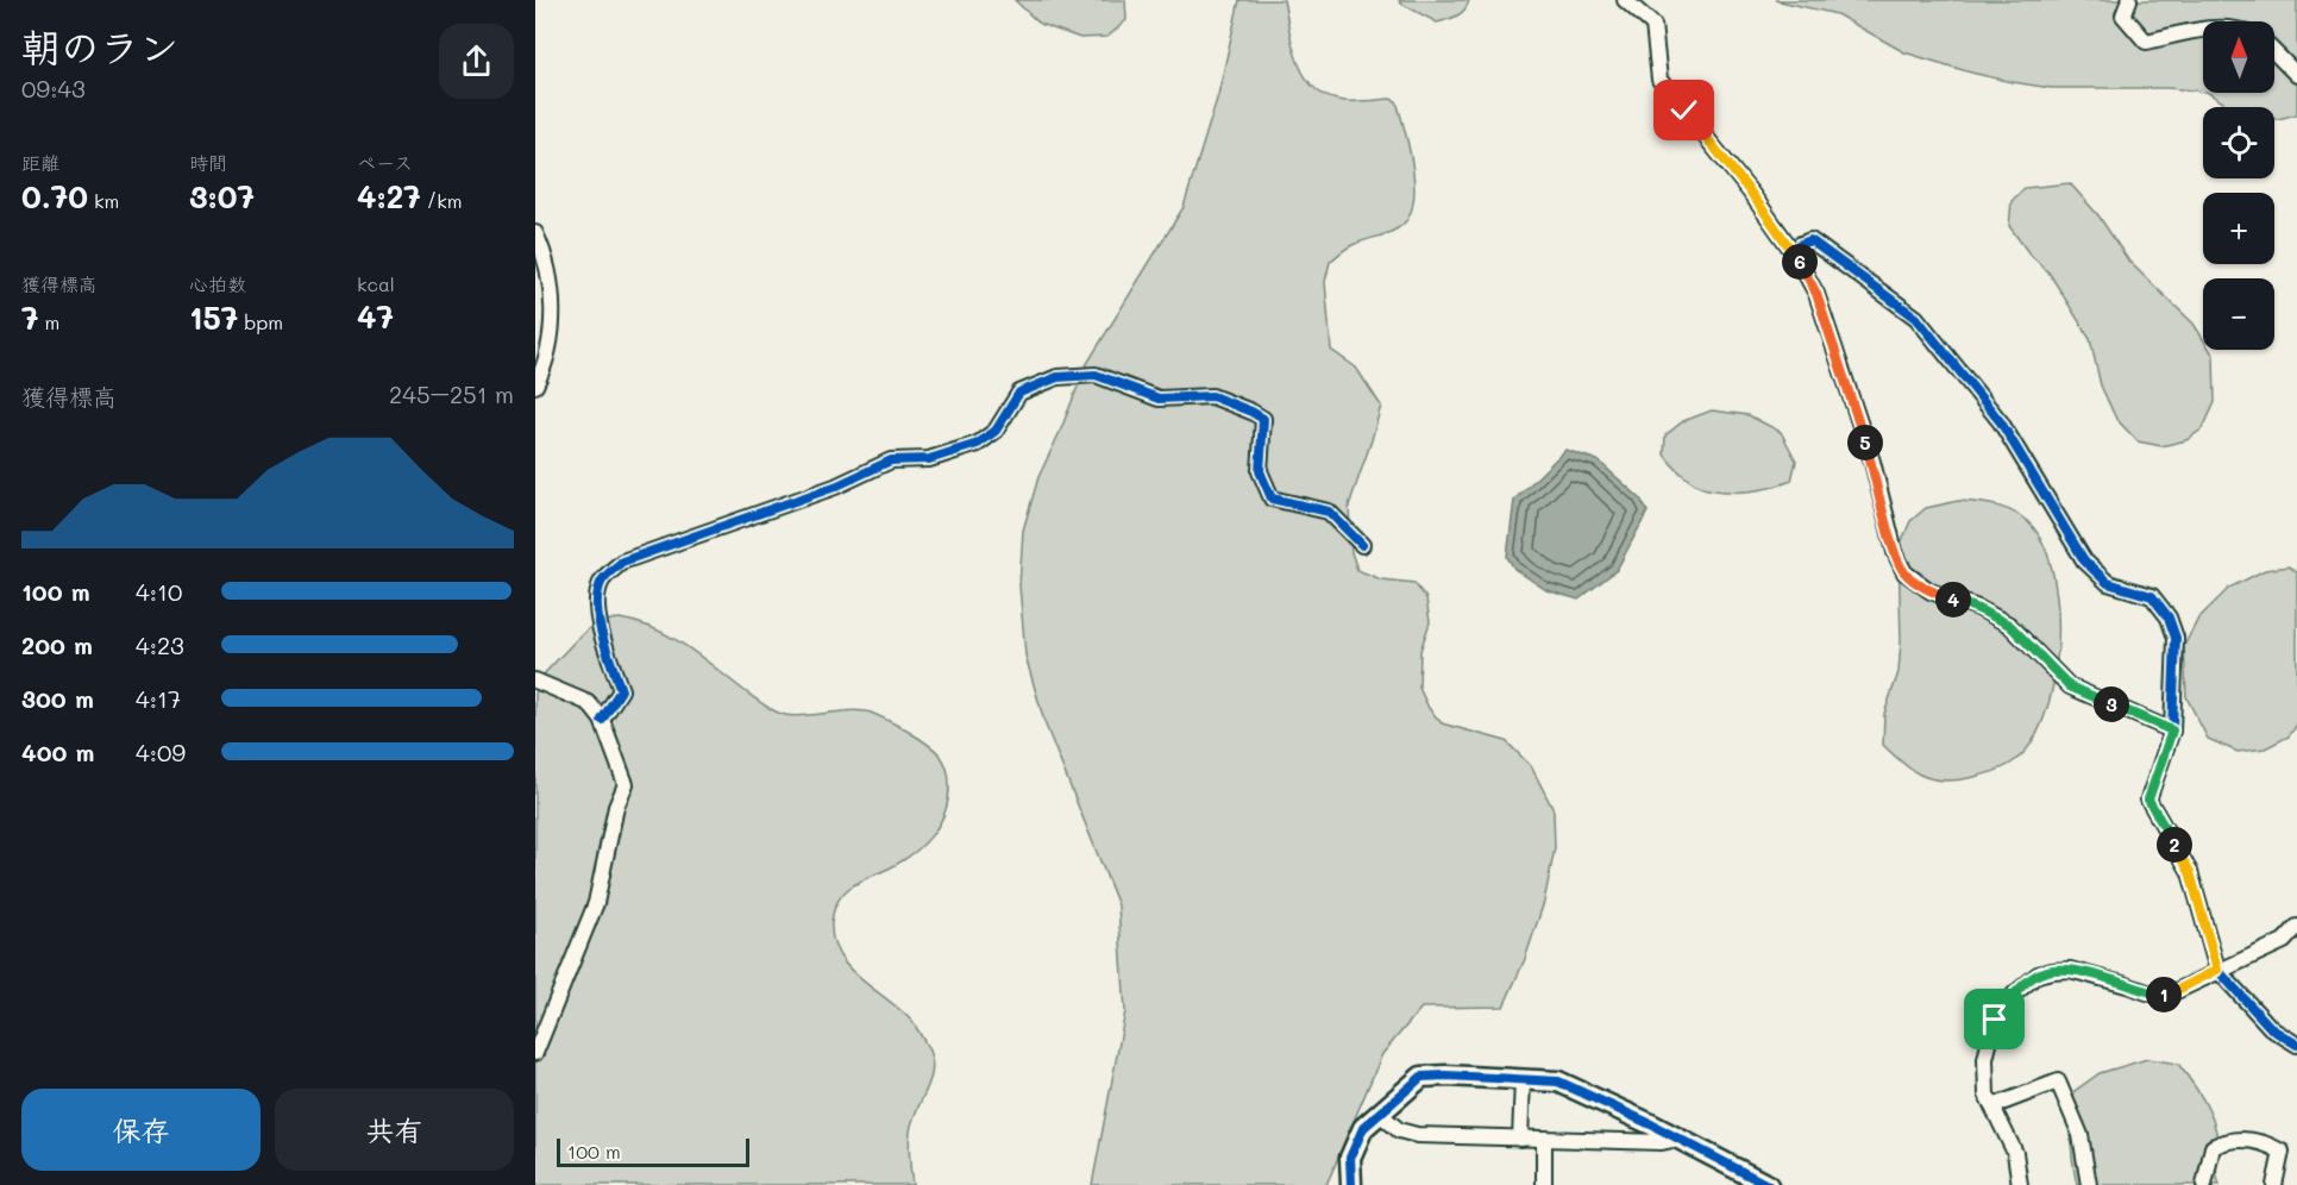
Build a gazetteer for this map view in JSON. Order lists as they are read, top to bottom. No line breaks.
{"scale_bar":"100 m","north":"top","page":{"heading":["朝のラン","09:43"],"map_buttons":["+","−"],"stats":[["距離","0.70 km"],["時間","3:07"],["ペース","4:27 /km"],["獲得標高","7 m"],["心拍数","157 bpm"],["kcal","47"]],"pins":["6","5","4","3","2","1"],"chart":["獲得標高","245–251 m"],"list":[{"name":"100 m","note":"4:10"},{"name":"200 m","note":"4:23"},{"name":"300 m","note":"4:17"},{"name":"400 m","note":"4:09"}],"buttons":["保存","共有"],"scale":"100 m"}}
